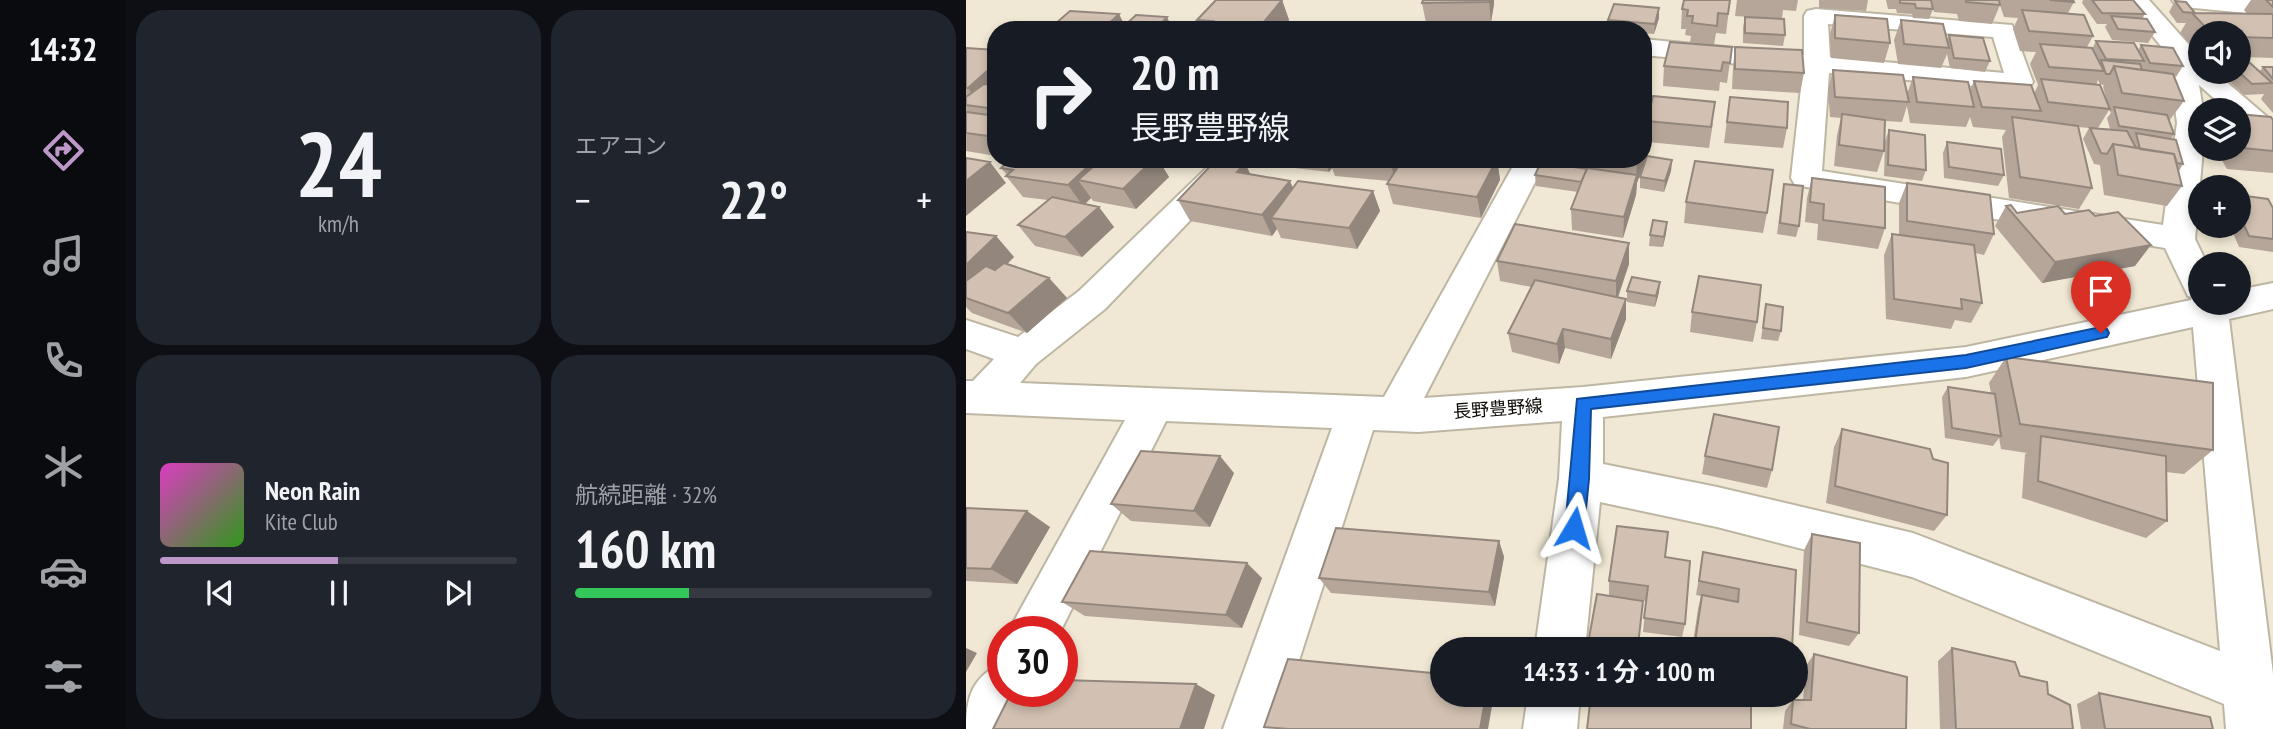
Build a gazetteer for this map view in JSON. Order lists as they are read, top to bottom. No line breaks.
{"streets":{"street":["長野豊野線"]},"page":{"tabs":"14:32","tile":[["24","km/h"],"エアコン",["航続距離 · 32%","160 km"]],"map_buttons":["+","−"],"turn":["20 m","長野豊野線"],"heat":["−","22°","+"],"song":["Neon Rain","Kite Club"],"limit":"30","trip":"14:33 · 1 分 · 100 m"}}
